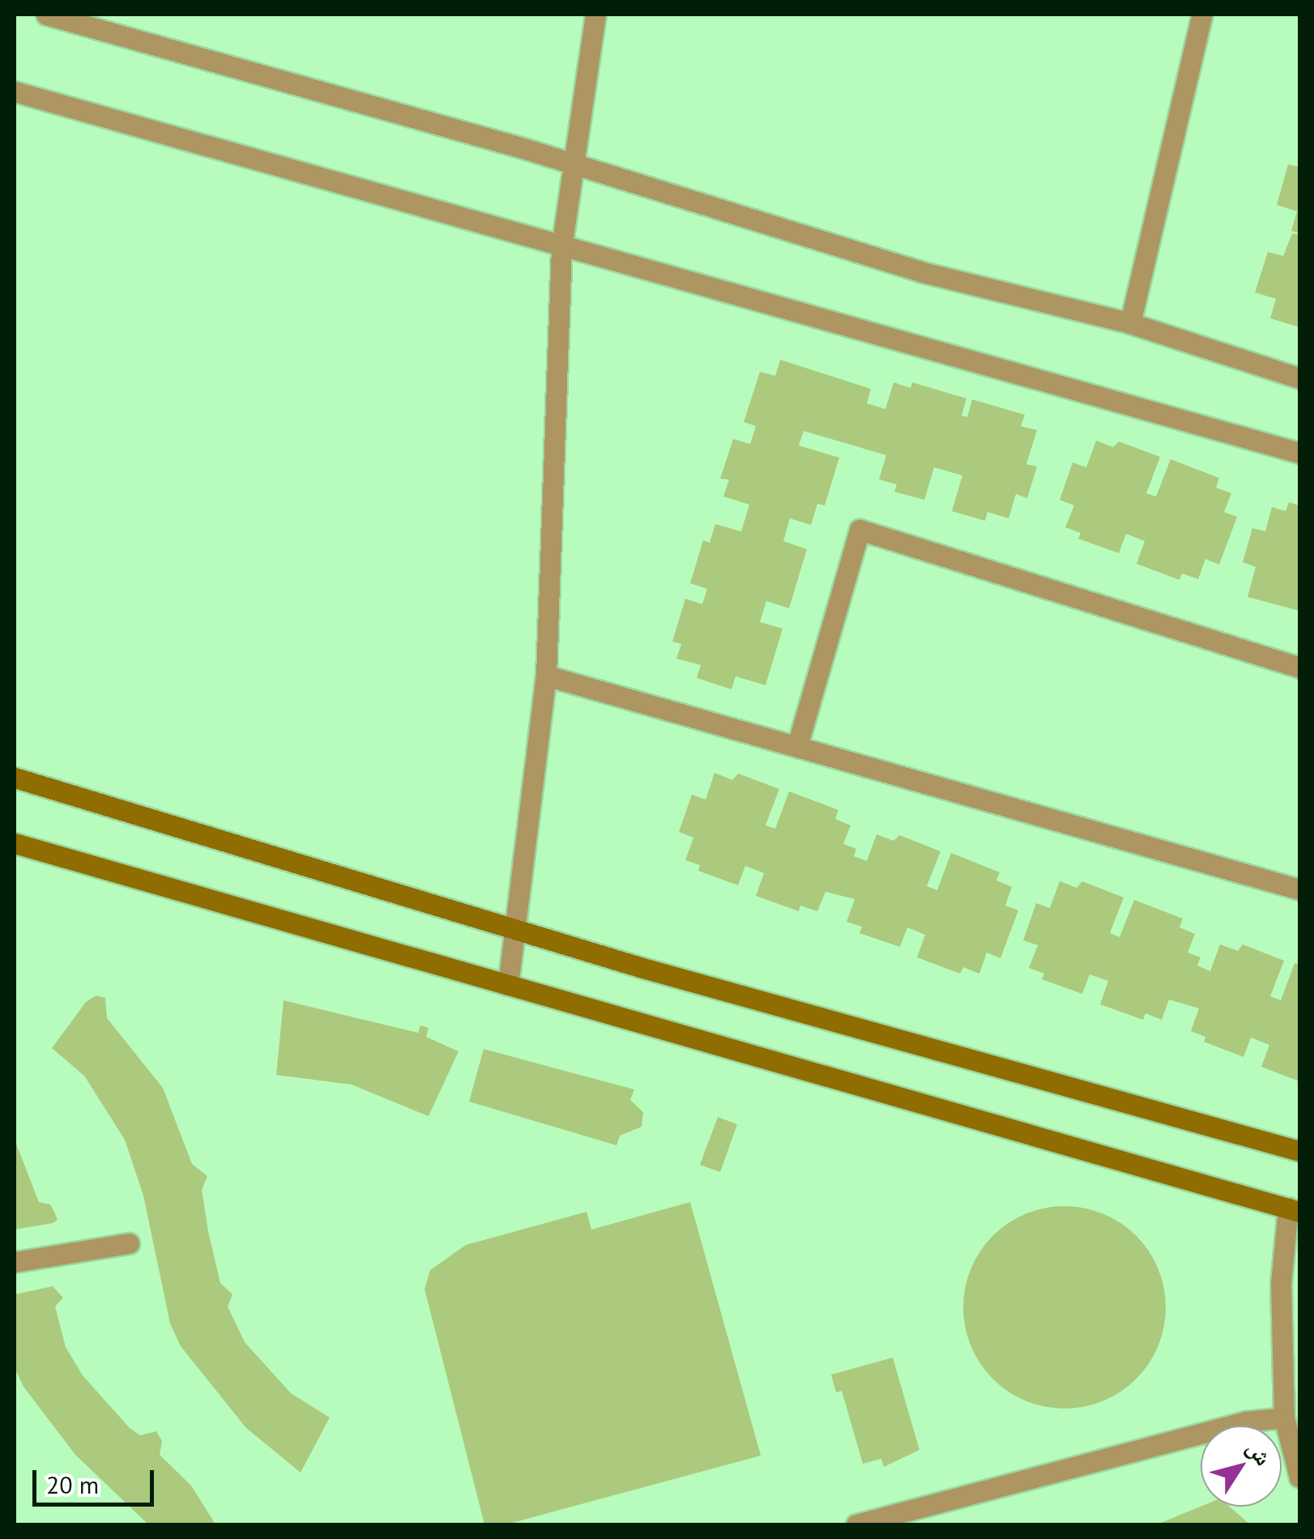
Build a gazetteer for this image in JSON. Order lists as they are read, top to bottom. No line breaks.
{"scale_bar":"20 m","north":"top right"}
